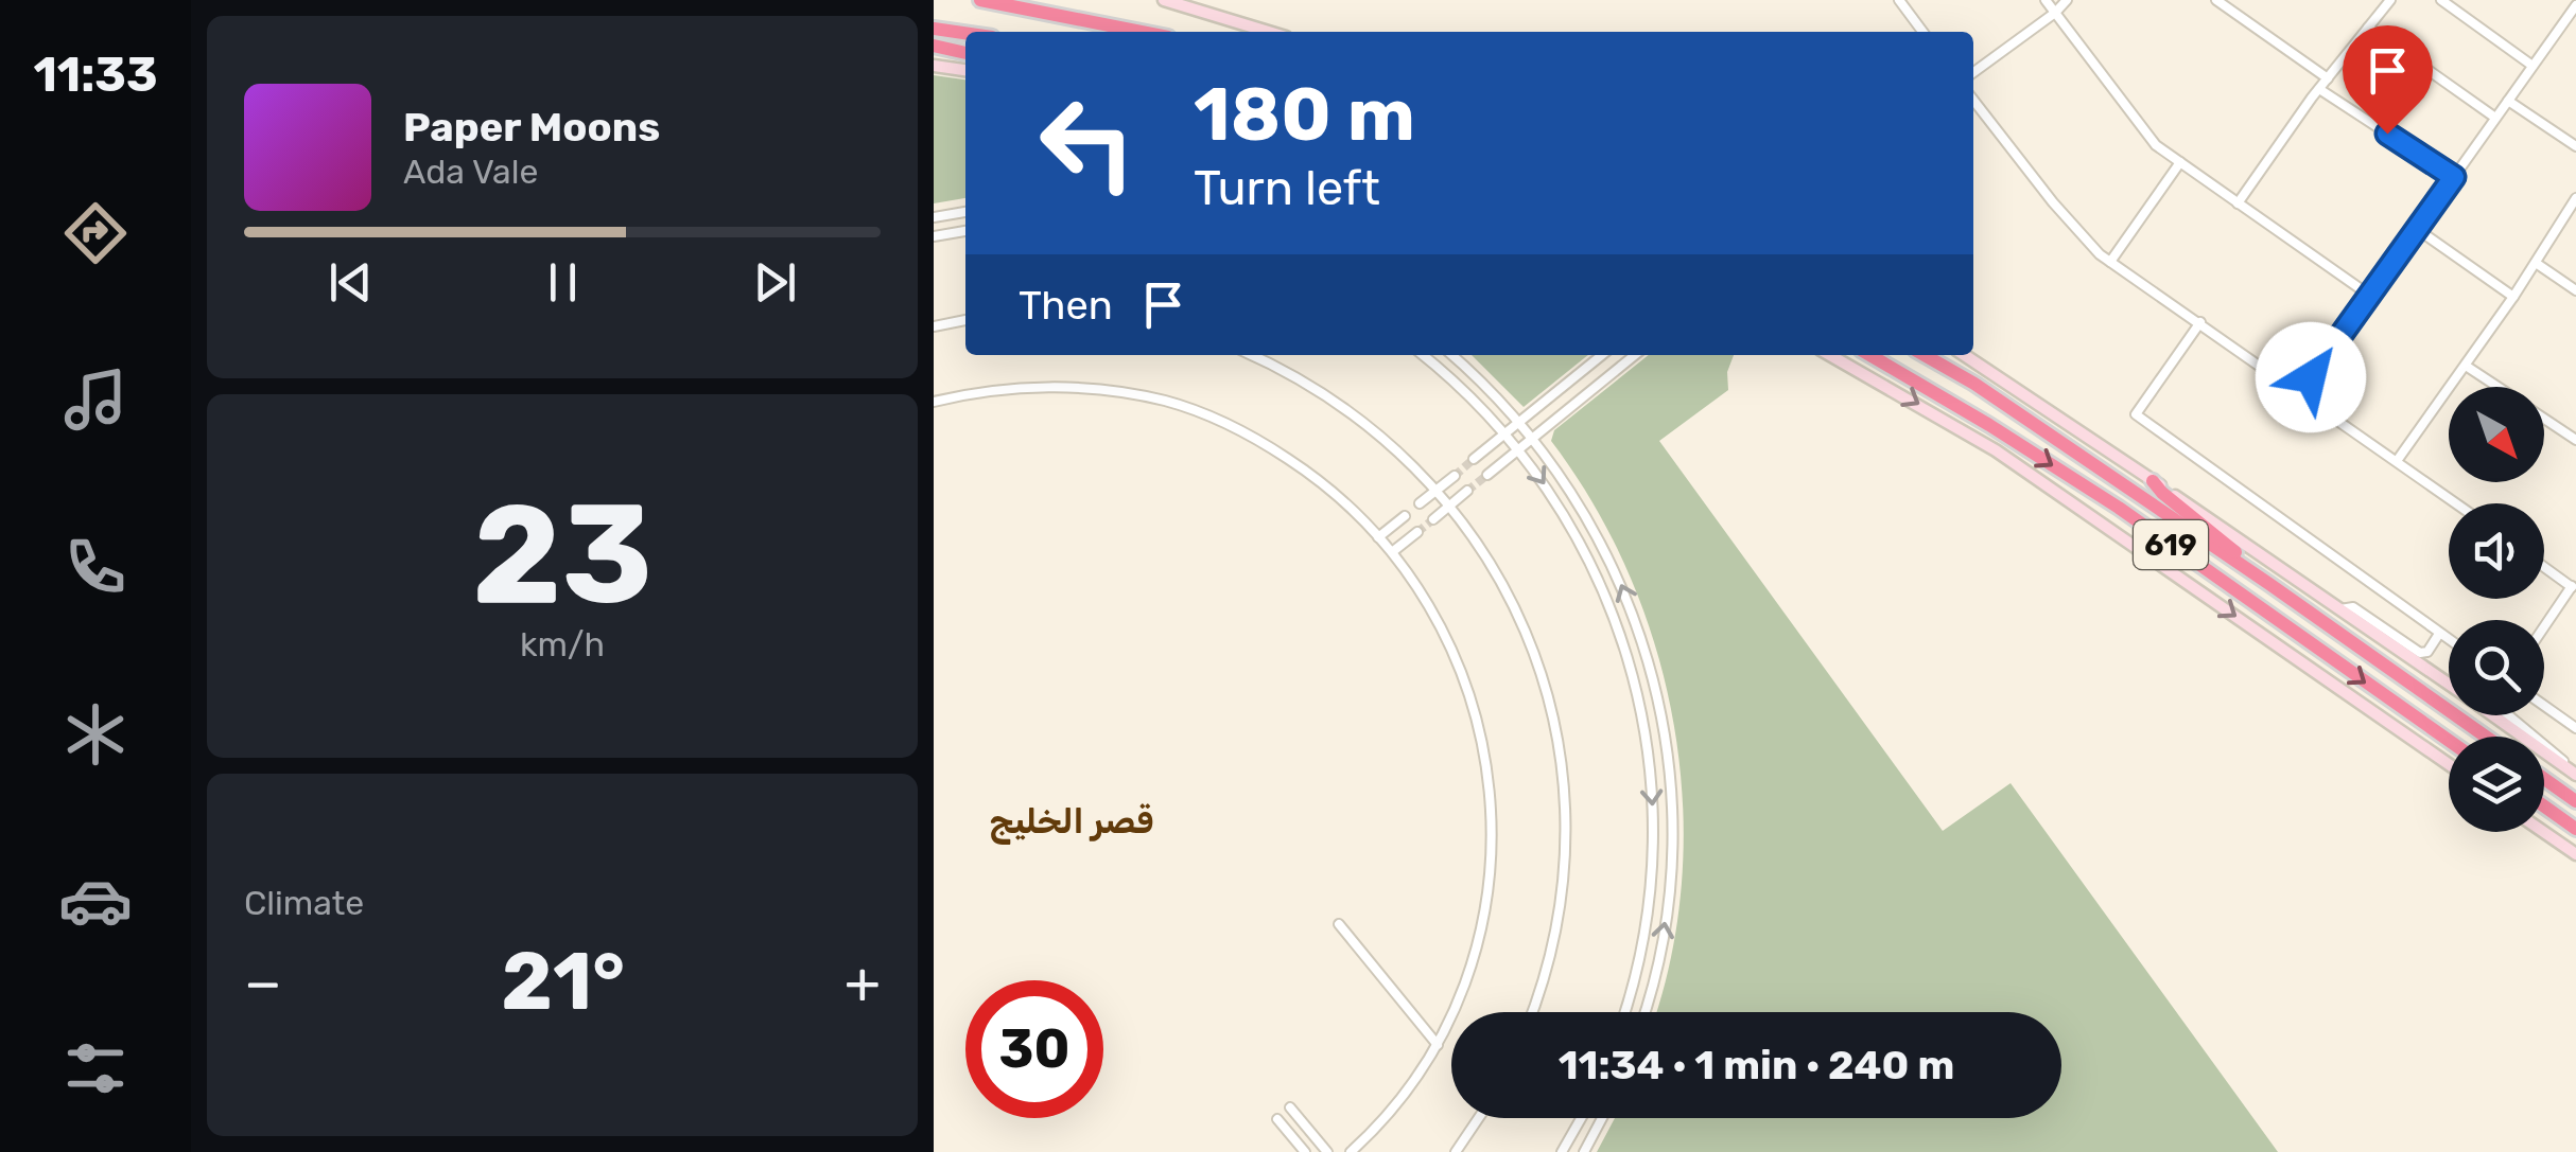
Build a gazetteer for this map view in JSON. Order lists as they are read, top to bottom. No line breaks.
{"streets":{"highway":["619"]},"districts":["قصر الخليج"],"north":"bottom right","page":{"tabs":"11:33","turn":["180 m","Turn left"],"song":["Paper Moons","Ada Vale"],"then":"Then","tile":[["23","km/h"],"Climate"],"heat":["−","21°","+"],"limit":"30","trip":"11:34 · 1 min · 240 m"}}
